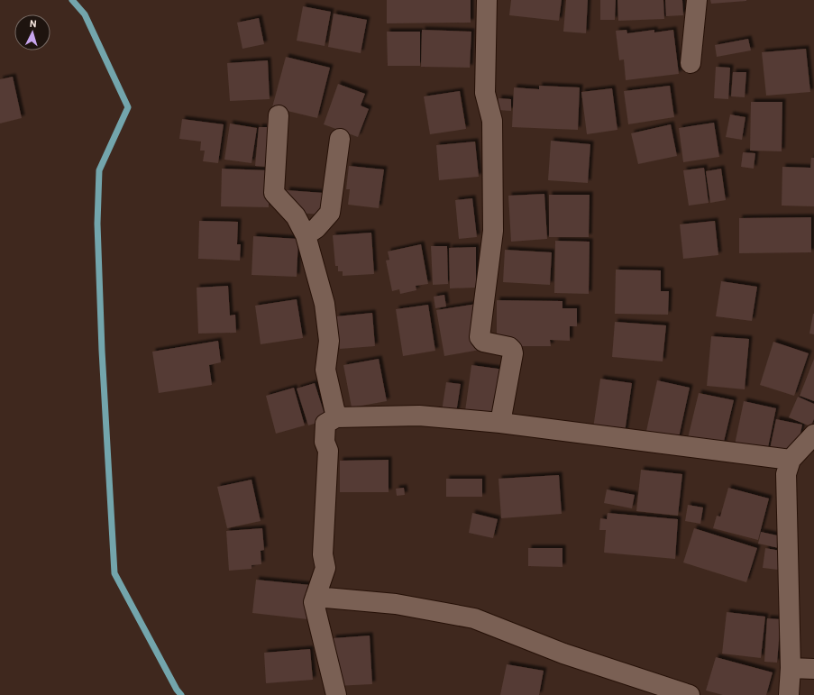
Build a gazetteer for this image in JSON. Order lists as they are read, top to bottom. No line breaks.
{"north":"top"}
